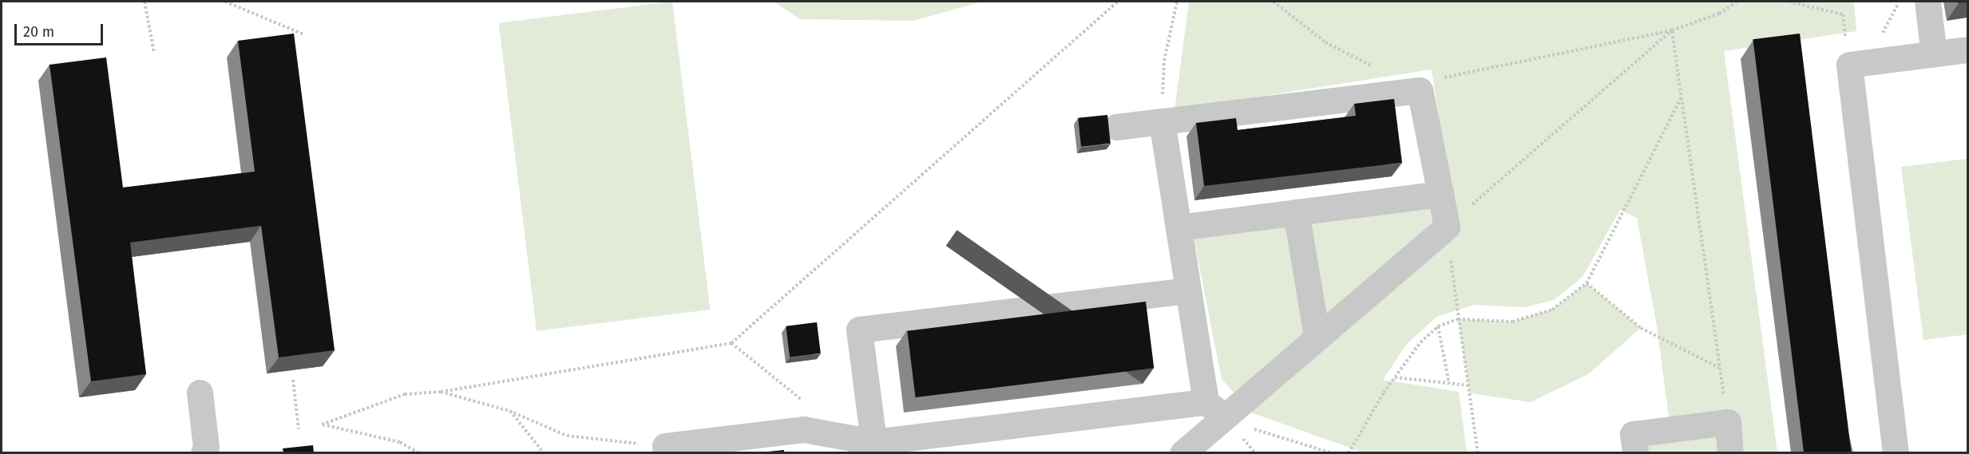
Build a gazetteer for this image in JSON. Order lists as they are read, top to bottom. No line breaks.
{"scale_bar":"20 m"}
